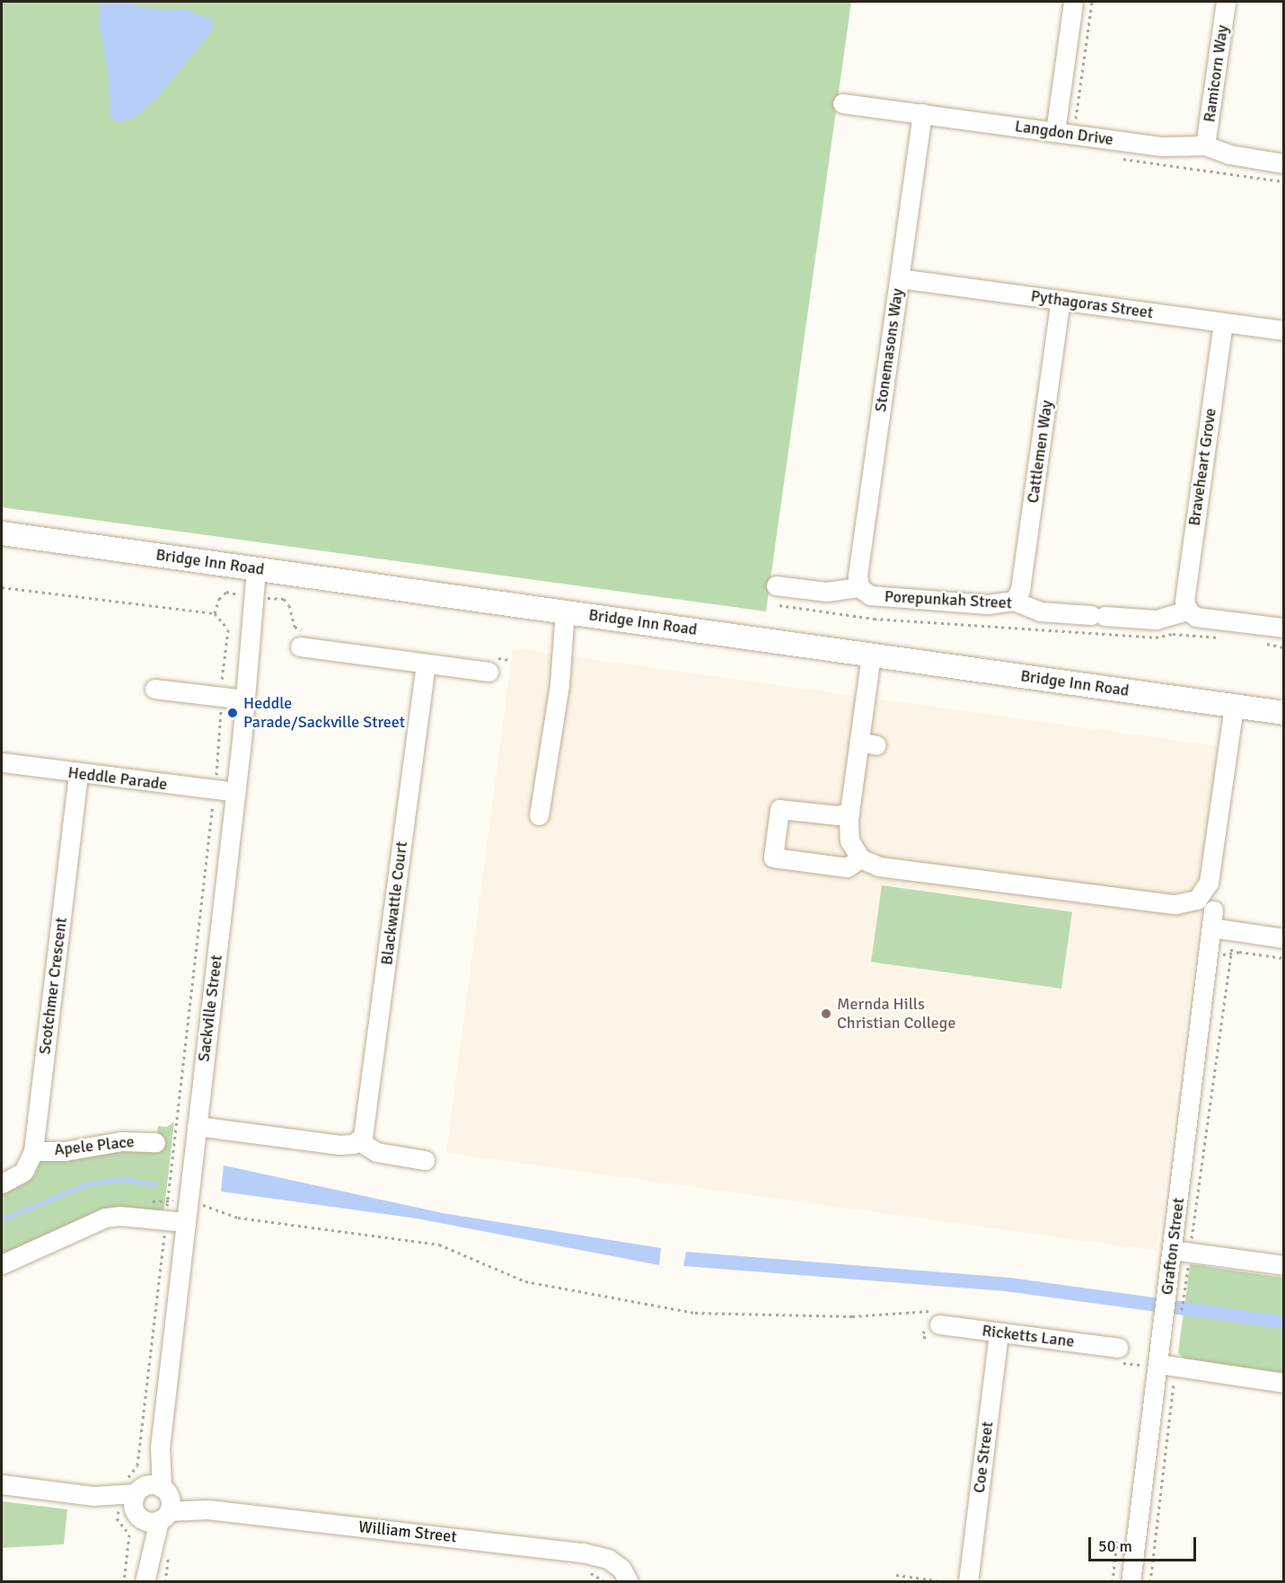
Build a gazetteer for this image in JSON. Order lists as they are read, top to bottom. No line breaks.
{"streets":{"main road":["Bridge Inn Road"],"street":["Ramicorn Way","Langdon Drive","Pythagoras Street","Stonemasons Way","Cattlemen Way","Braveheart Grove","Porepunkah Street","Heddle Parade","Blackwattle Court","Scotchmer Crescent","Sackville Street","Apele Place","Grafton Street","Ricketts Lane","Coe Street","William Street"]},"crossings":[["Ramicorn Way","Langdon Drive"],["Langdon Drive","Stonemasons Way"],["Pythagoras Street","Stonemasons Way"],["Pythagoras Street","Cattlemen Way"],["Pythagoras Street","Braveheart Grove"],["Stonemasons Way","Porepunkah Street"],["Cattlemen Way","Porepunkah Street"],["Braveheart Grove","Porepunkah Street"],["Bridge Inn Road","Sackville Street"],["Heddle Parade","Scotchmer Crescent"],["Heddle Parade","Sackville Street"],["Scotchmer Crescent","Apele Place"],["Sackville Street","William Street"],["Ricketts Lane","Coe Street"]],"places":["Heddle Parade/Sackville Street","Mernda Hills Christian College"],"scale_bar":"50 m"}
